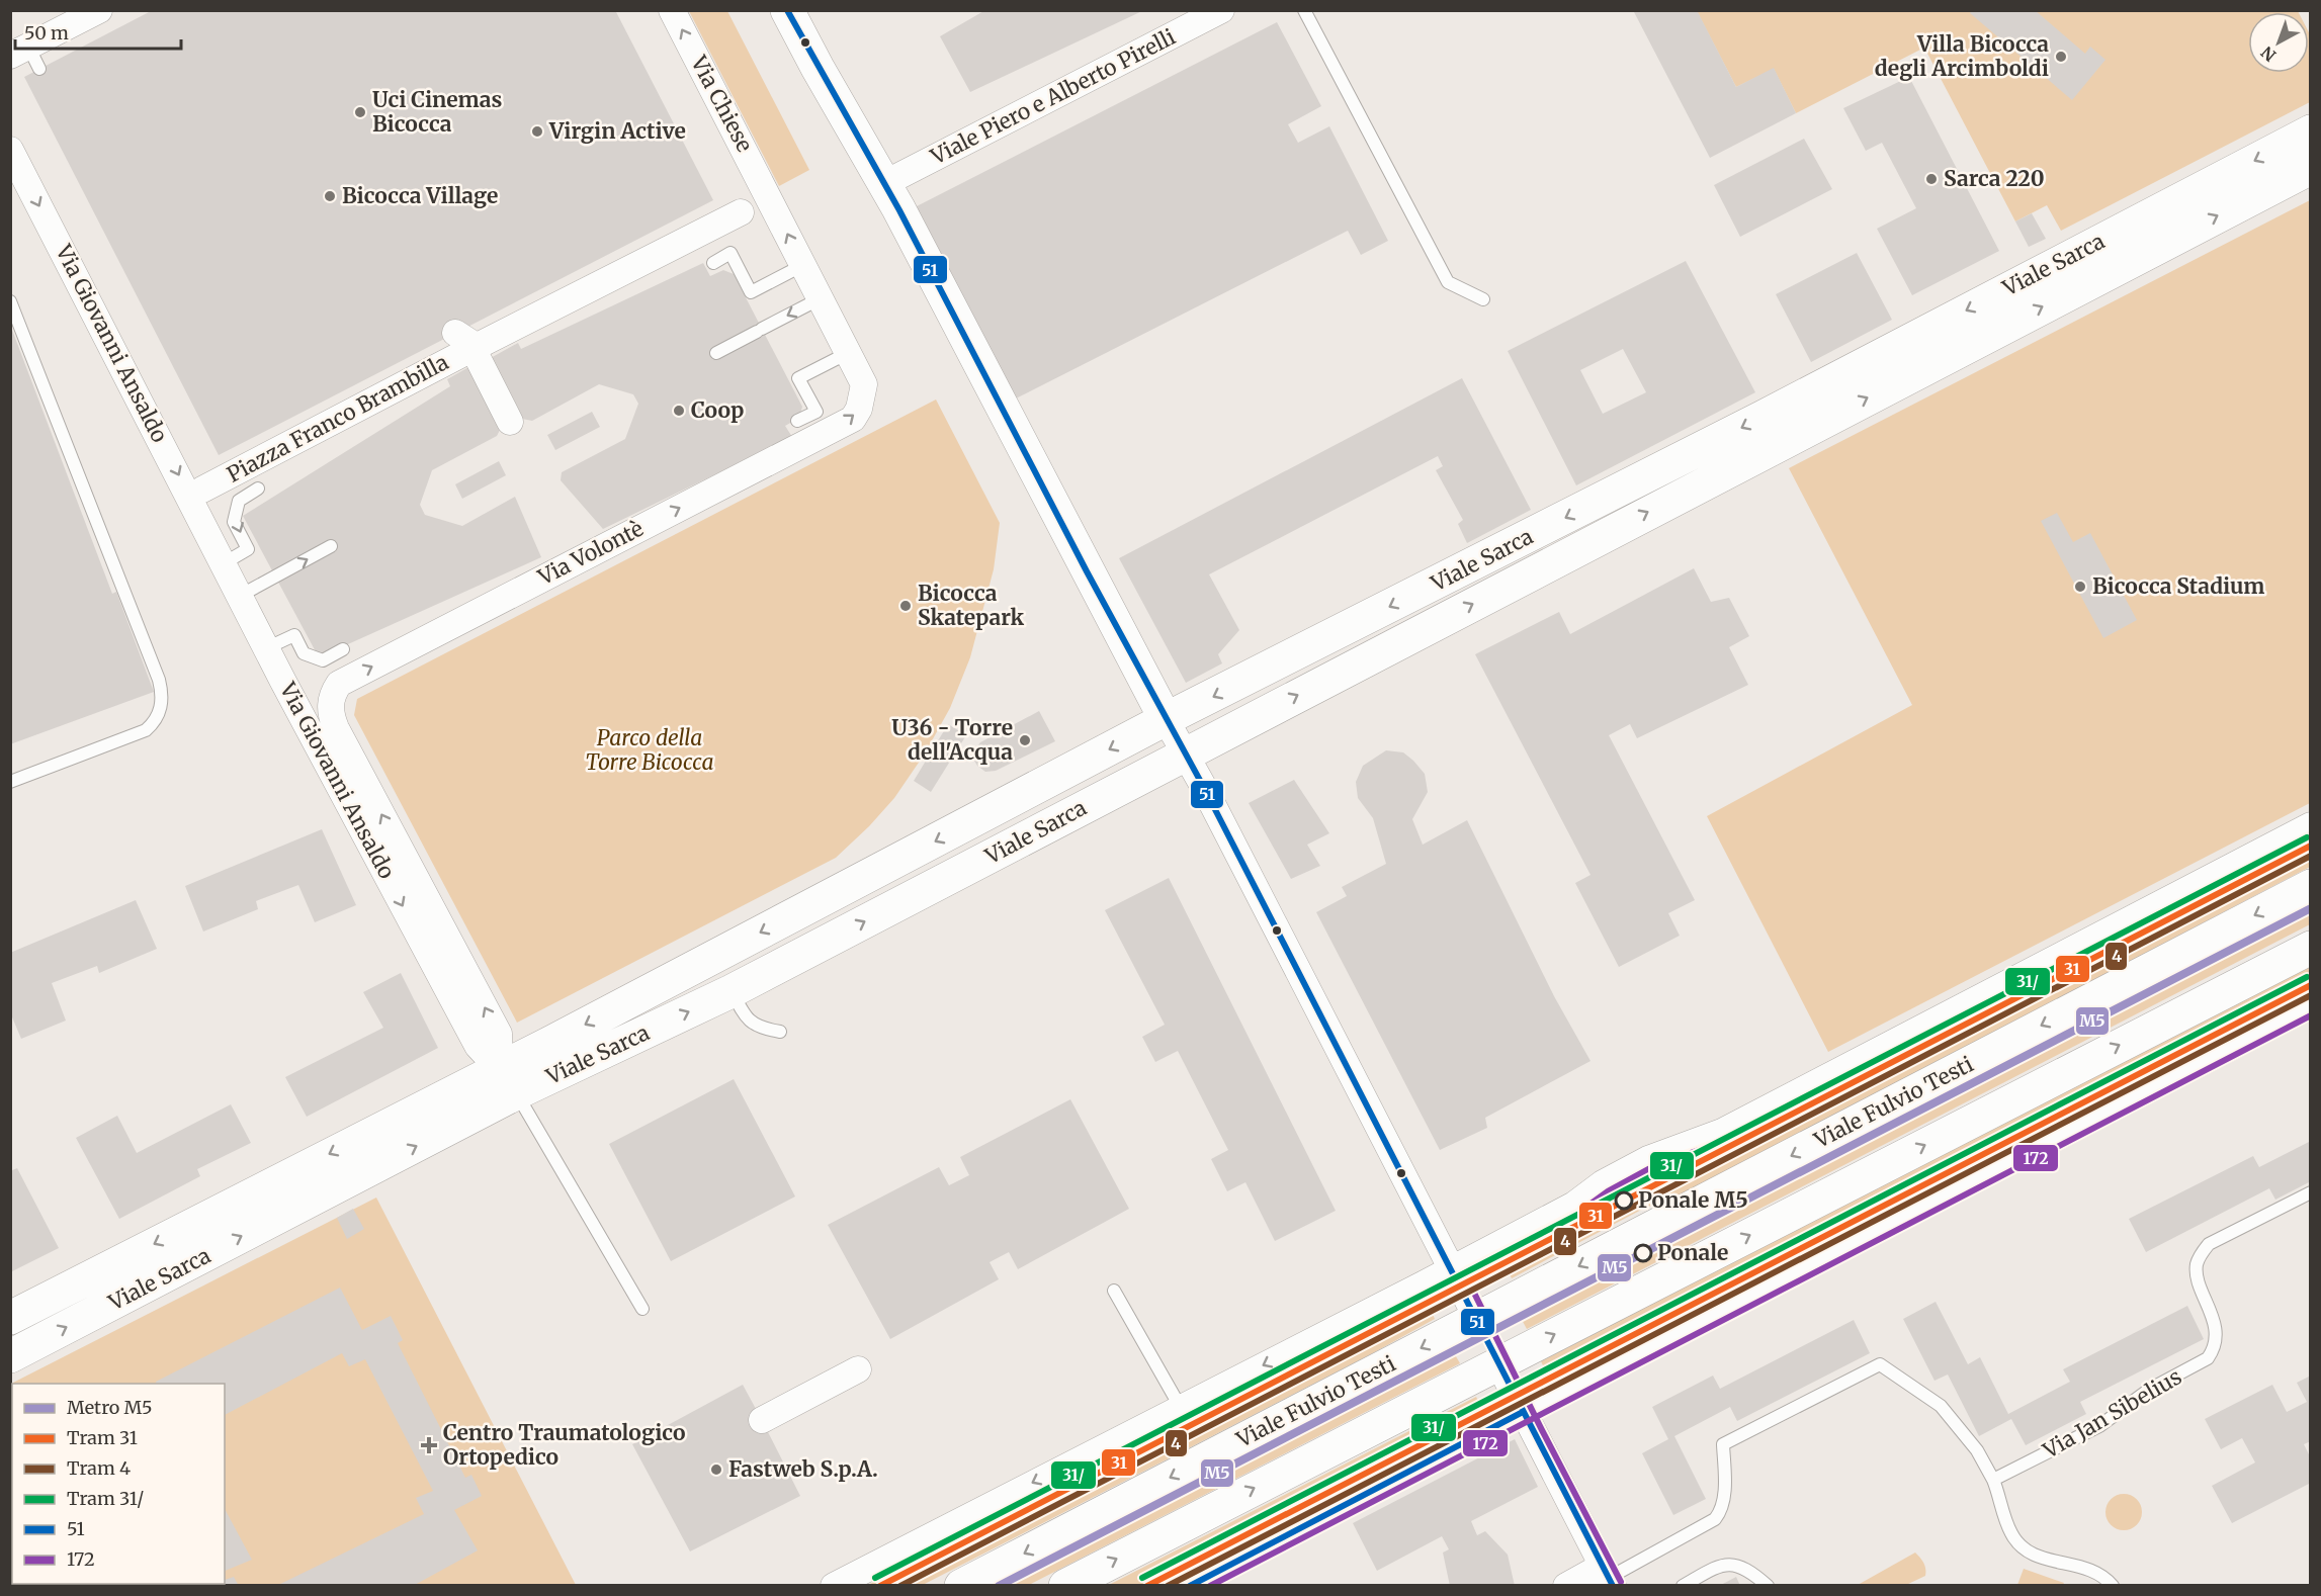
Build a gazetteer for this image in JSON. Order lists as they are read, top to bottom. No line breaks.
{"streets":{"street":["Viale Piero e Alberto Pirelli","Via Chiese","Viale Sarca","Via Giovanni Ansaldo","Piazza Franco Brambilla","Via Volontè","Viale Fulvio Testi"],"lane":["Via Jan Sibelius"]},"crossings":[["Via Chiese","Via Volontè"],["Viale Sarca","Via Giovanni Ansaldo"],["Via Giovanni Ansaldo","Via Volontè"]],"one_way":["Via Volontè"],"parks":["Parco della Torre Bicocca"],"places":{"other":["Villa Bicocca degli Arcimboldi","Uci Cinemas Bicocca","Virgin Active","Sarca 220","Bicocca Village","Coop","Bicocca Stadium","Bicocca Skatepark","U36 - Torre dell'Acqua","Ponale M5","Ponale","Fastweb S.p.A."],"health":["Centro Traumatologico Ortopedico"]},"lines":["transit line 51","transit line 172","tram line 31/","tram line 31","tram line 4","metro line M5"],"legend":["Metro M5","Tram 31","Tram 4","Tram 31/","51","172"],"scale_bar":"50 m","north":"bottom left"}
